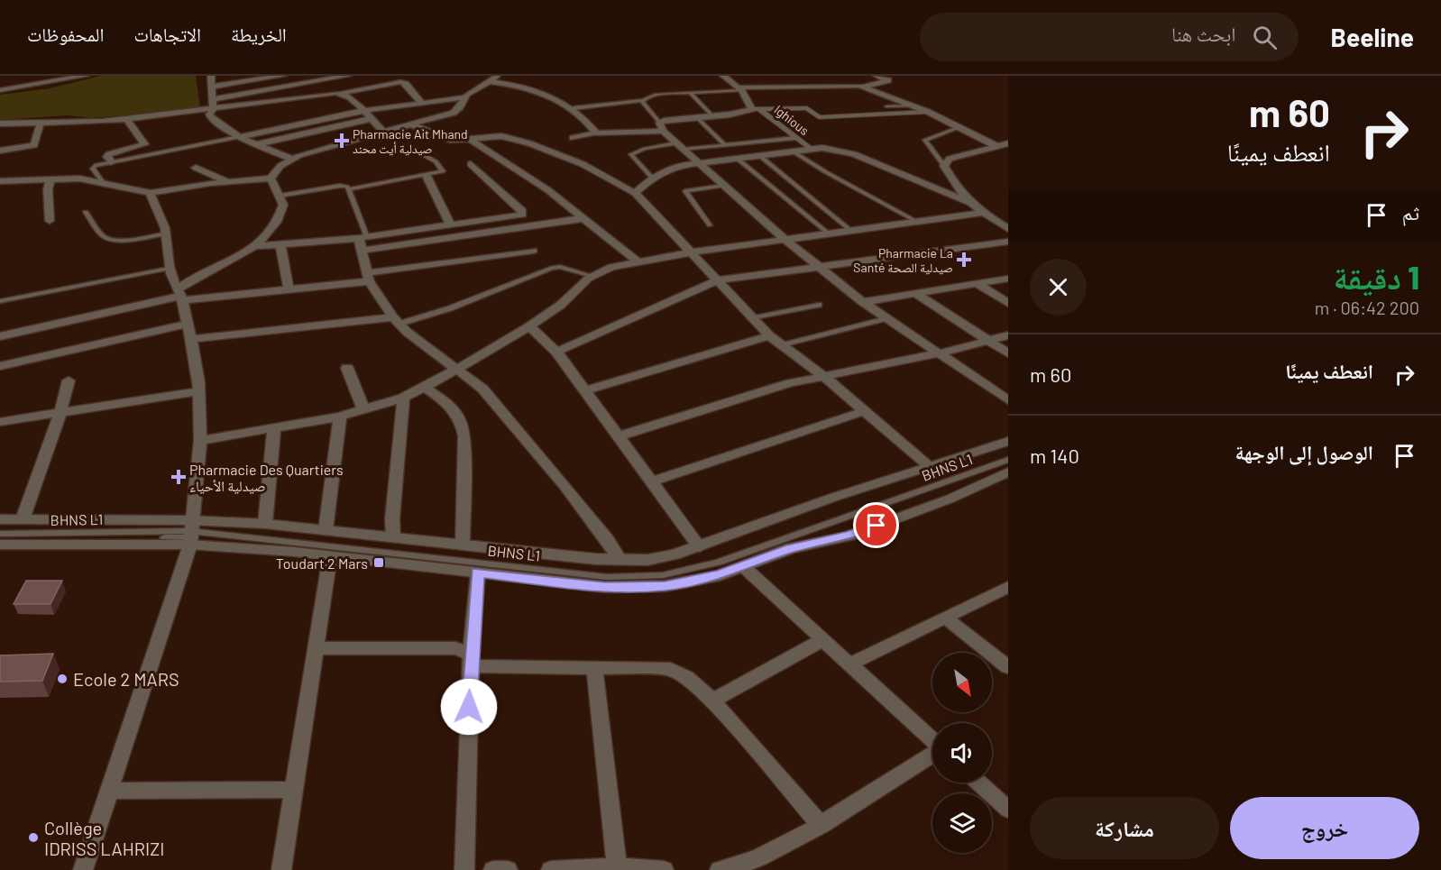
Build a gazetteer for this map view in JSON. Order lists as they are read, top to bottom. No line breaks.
{"streets":{"street":["Ighious"],"lane":["BHNS L1"]},"places":{"health":["Pharmacie Ait Mhand صيدلية أيت محند","Pharmacie La Santé صيدلية الصحة","Pharmacie Des Quartiers صيدلية الأحياء"],"transit":["Toudart 2 Mars"],"other":["Ecole 2 MARS","Collège IDRISS LAHRIZI"]},"north":"bottom right","page":{"header":"Beeline","search":"ابحث هنا","nav":["الخريطة","الاتجاهات","المحفوظات"],"turn":["60 m","انعطف يمينًا"],"then":"ثم","heading":["1 دقيقة","200 m · 06:42"],"list":[{"name":"انعطف يمينًا","value":"60 m"},{"name":"الوصول إلى الوجهة","value":"140 m"}],"buttons":["خروج","مشاركة"]}}
